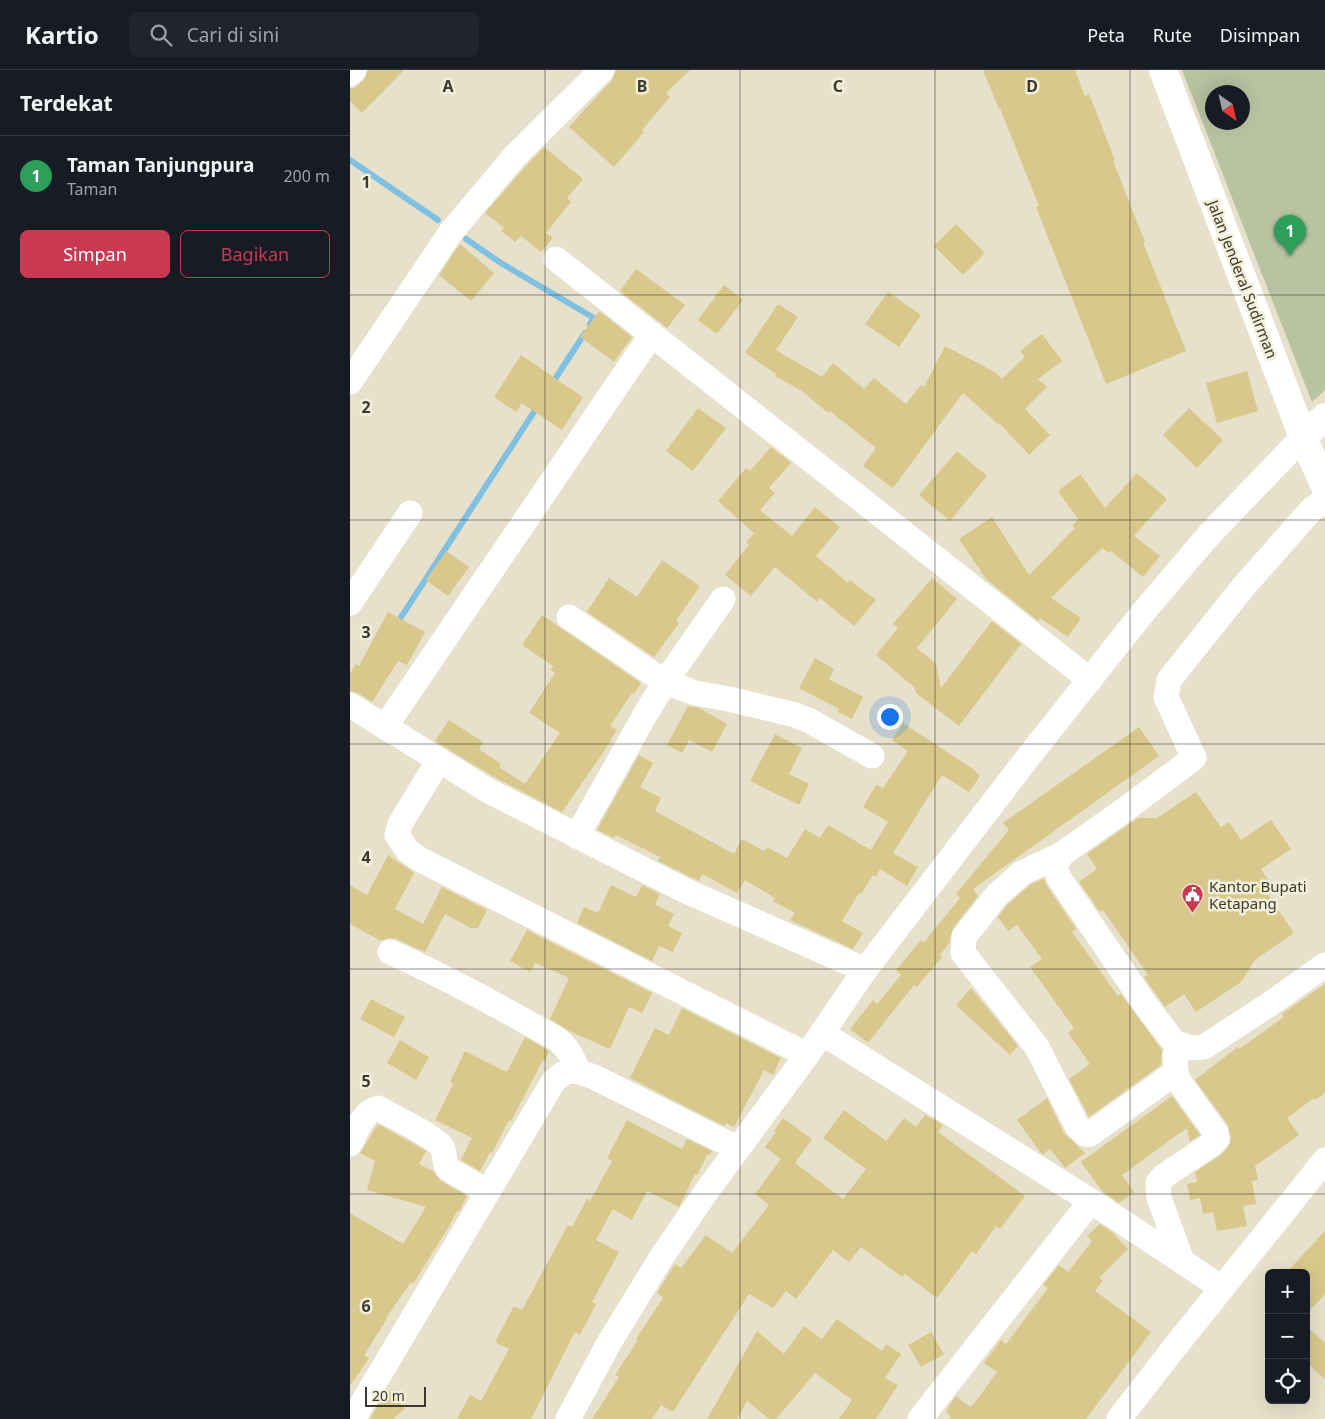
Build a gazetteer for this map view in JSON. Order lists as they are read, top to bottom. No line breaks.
{"streets":{"main road":["Jalan Jenderal Sudirman"]},"places":{"public building":["Kantor Bupati Ketapang"]},"scale_bar":"20 m","north":"bottom right","page":{"header":"Kartio","search":"Cari di sini","nav":["Peta","Rute","Disimpan"],"heading":"Terdekat","list":[{"mark":"1","name":"Taman Tanjungpura","note":"Taman","value":"200 m"}],"buttons":["Simpan","Bagikan"],"pins":"1","map_buttons":["+","−"],"scale":"20 m"},"grid":{"columns":["A","B","C","D"],"rows":["1","2","3","4","5","6"]}}
